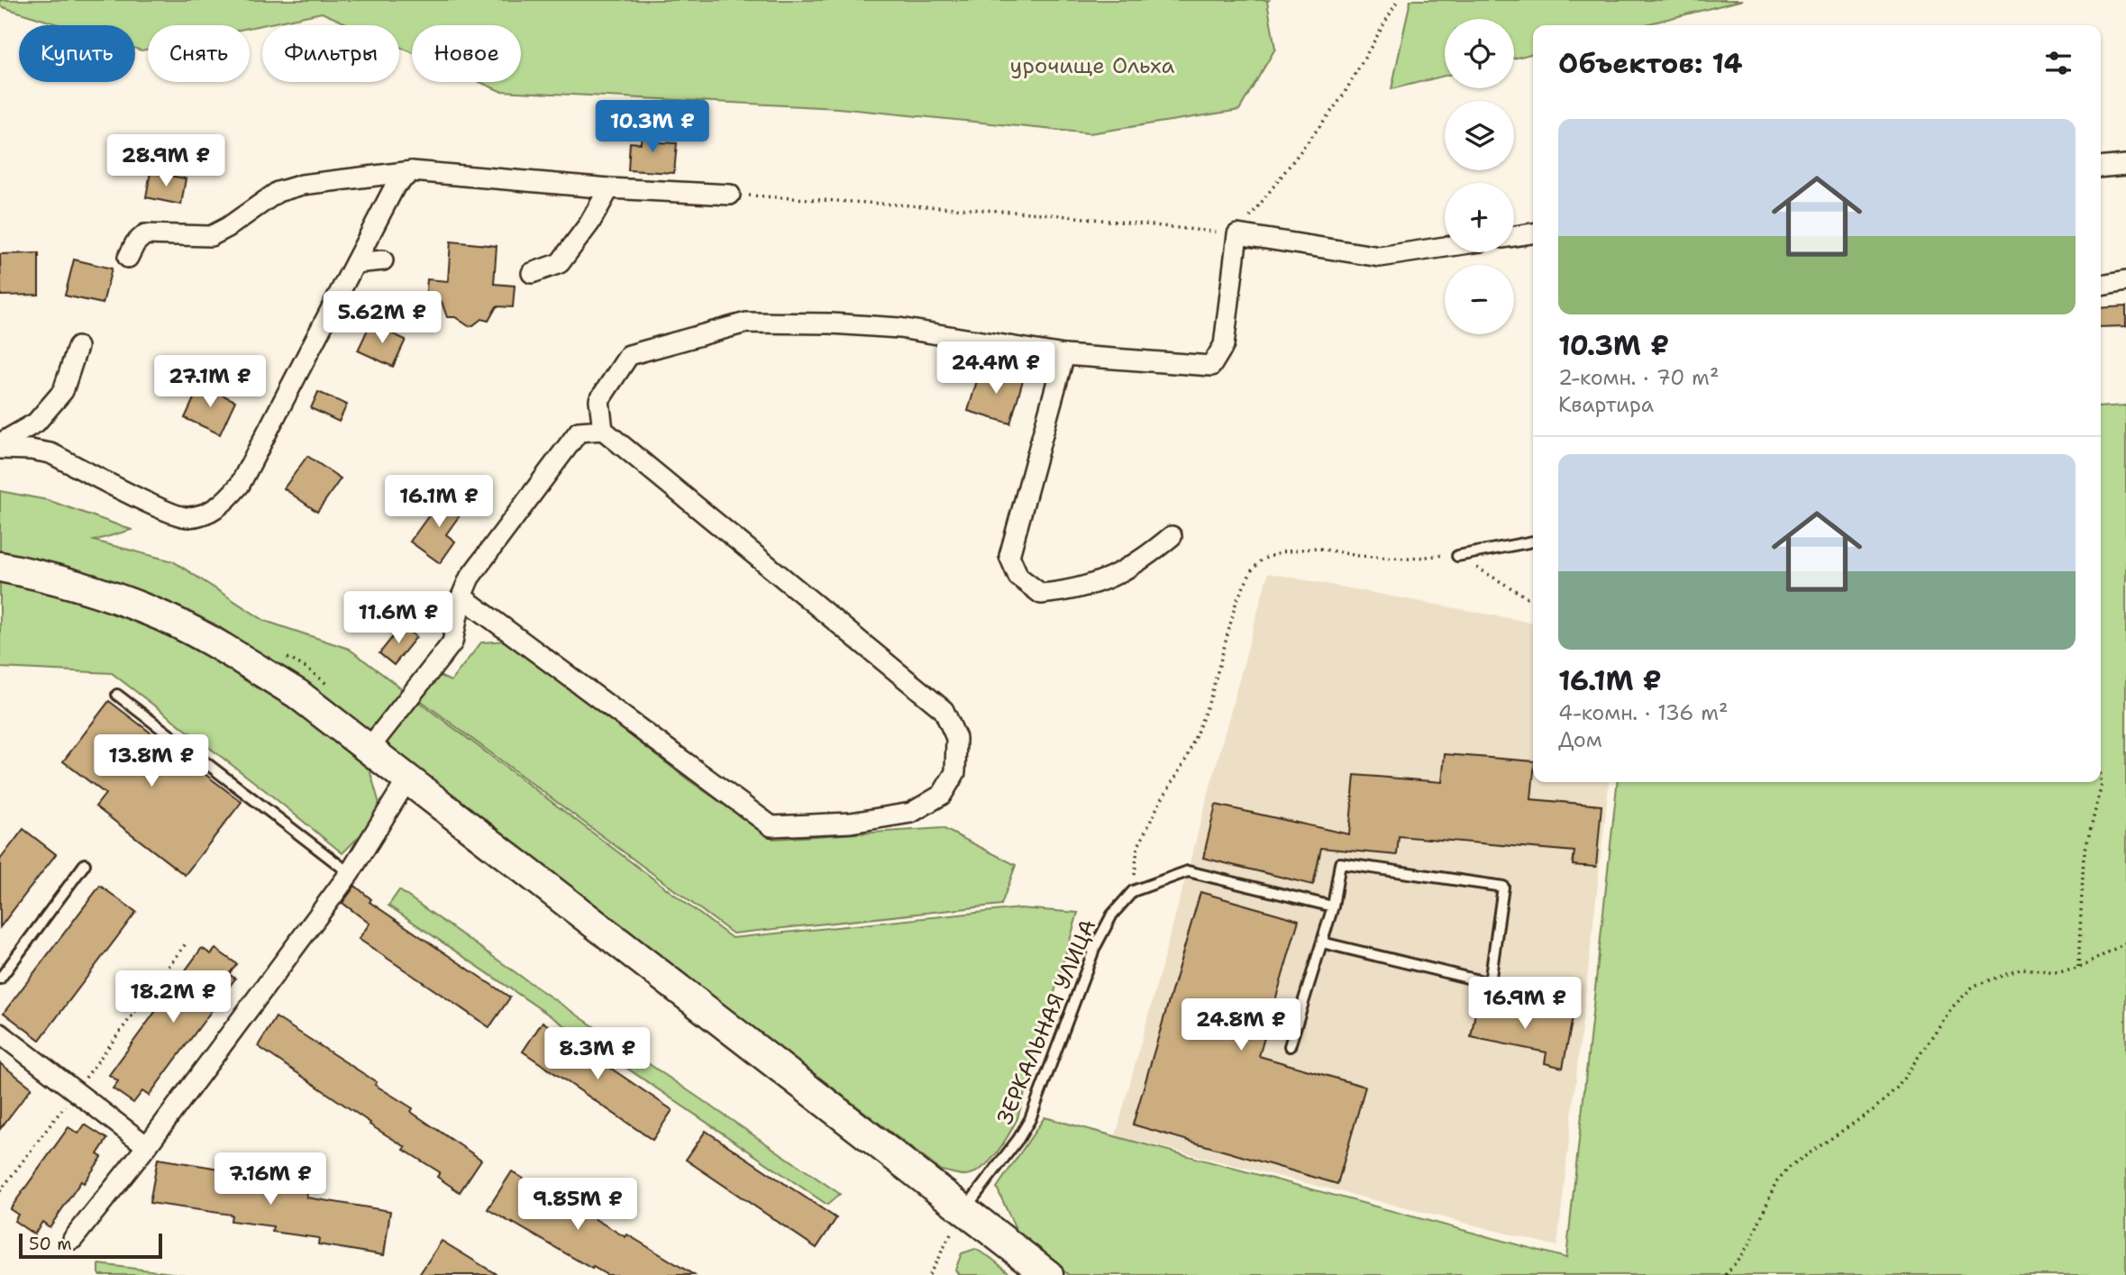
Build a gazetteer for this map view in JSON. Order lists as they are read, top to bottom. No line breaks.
{"streets":{"lane":["ЗЕРКАЛЬНАЯ УЛИЦА"]},"parks":["урочище Ольха"],"scale_bar":"50 m","page":{"map_buttons":["+","−"],"chip":["Купить","Снять","Фильтры","Новое"],"heading":"Объектов: 14","price":["10.3M ₽","28.9M ₽","5.62M ₽","24.4M ₽","27.1M ₽","16.1M ₽","11.6M ₽","13.8M ₽","18.2M ₽","16.9M ₽","24.8M ₽","8.3M ₽","7.16M ₽","9.85M ₽"],"list":[{"name":"10.3M ₽","note":"2-комн. · 70 m² · Квартира"},{"name":"16.1M ₽","note":"4-комн. · 136 m² · Дом"}],"scale":"50 m"}}
